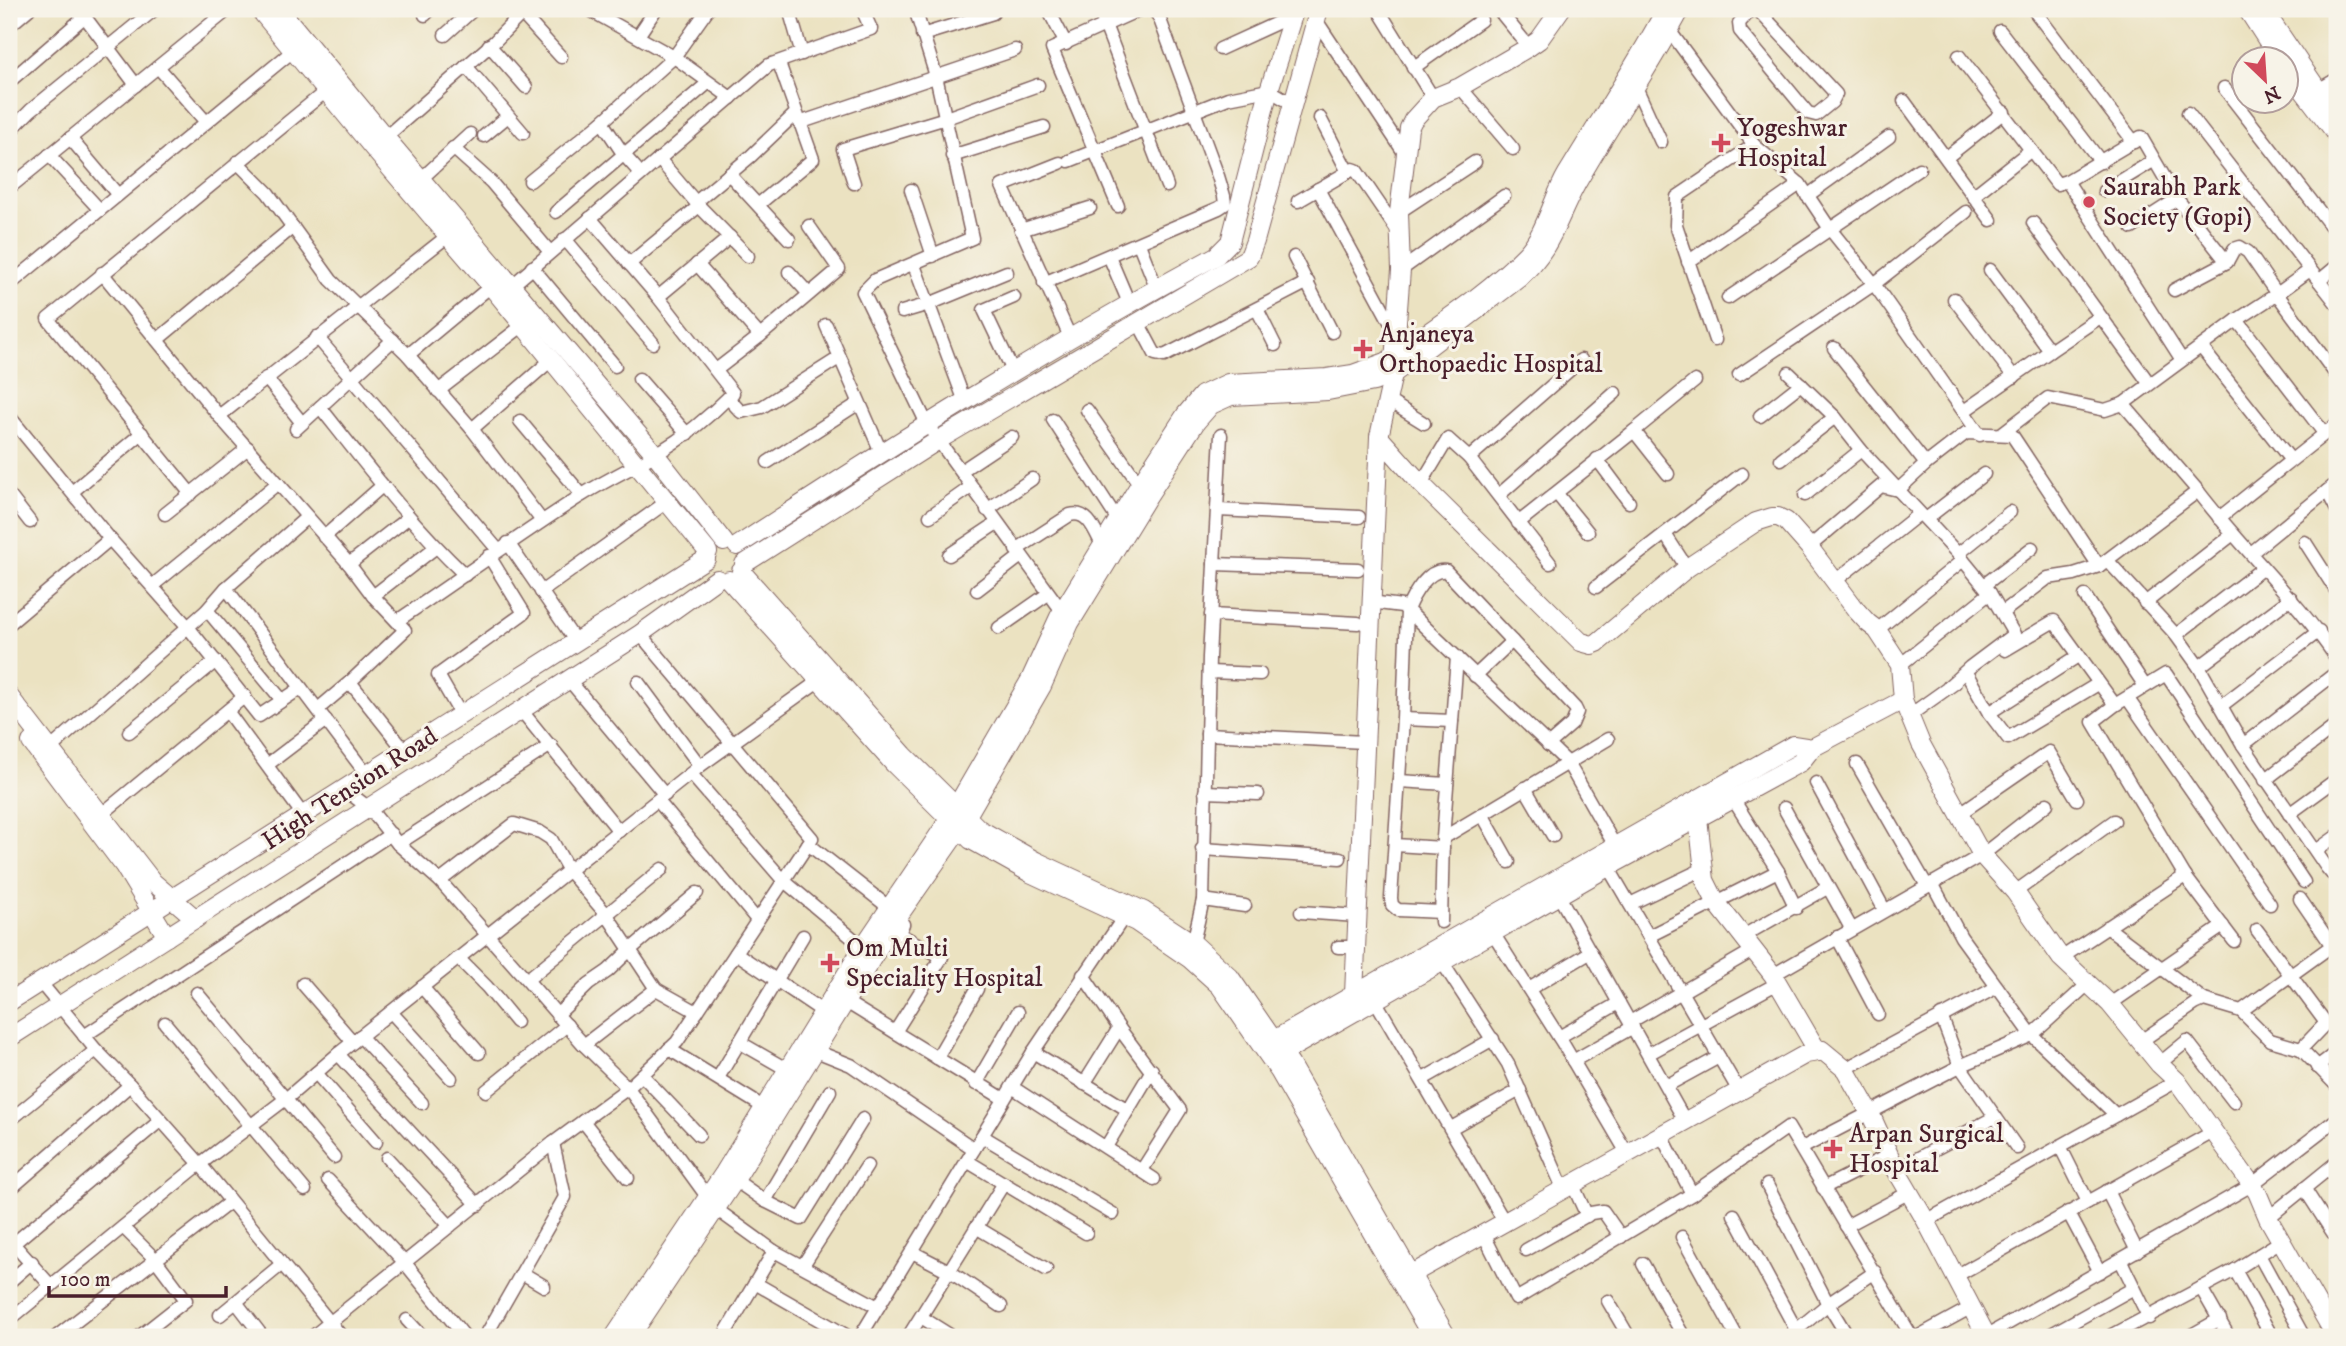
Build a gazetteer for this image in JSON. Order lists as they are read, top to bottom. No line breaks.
{"streets":{"street":["High Tension Road"]},"places":{"health":["Yogeshwar Hospital","Anjaneya Orthopaedic Hospital","Om Multi Speciality Hospital","Arpan Surgical Hospital"],"other":["Saurabh Park Society (Gopi)"]},"scale_bar":"100 m","north":"bottom right"}
